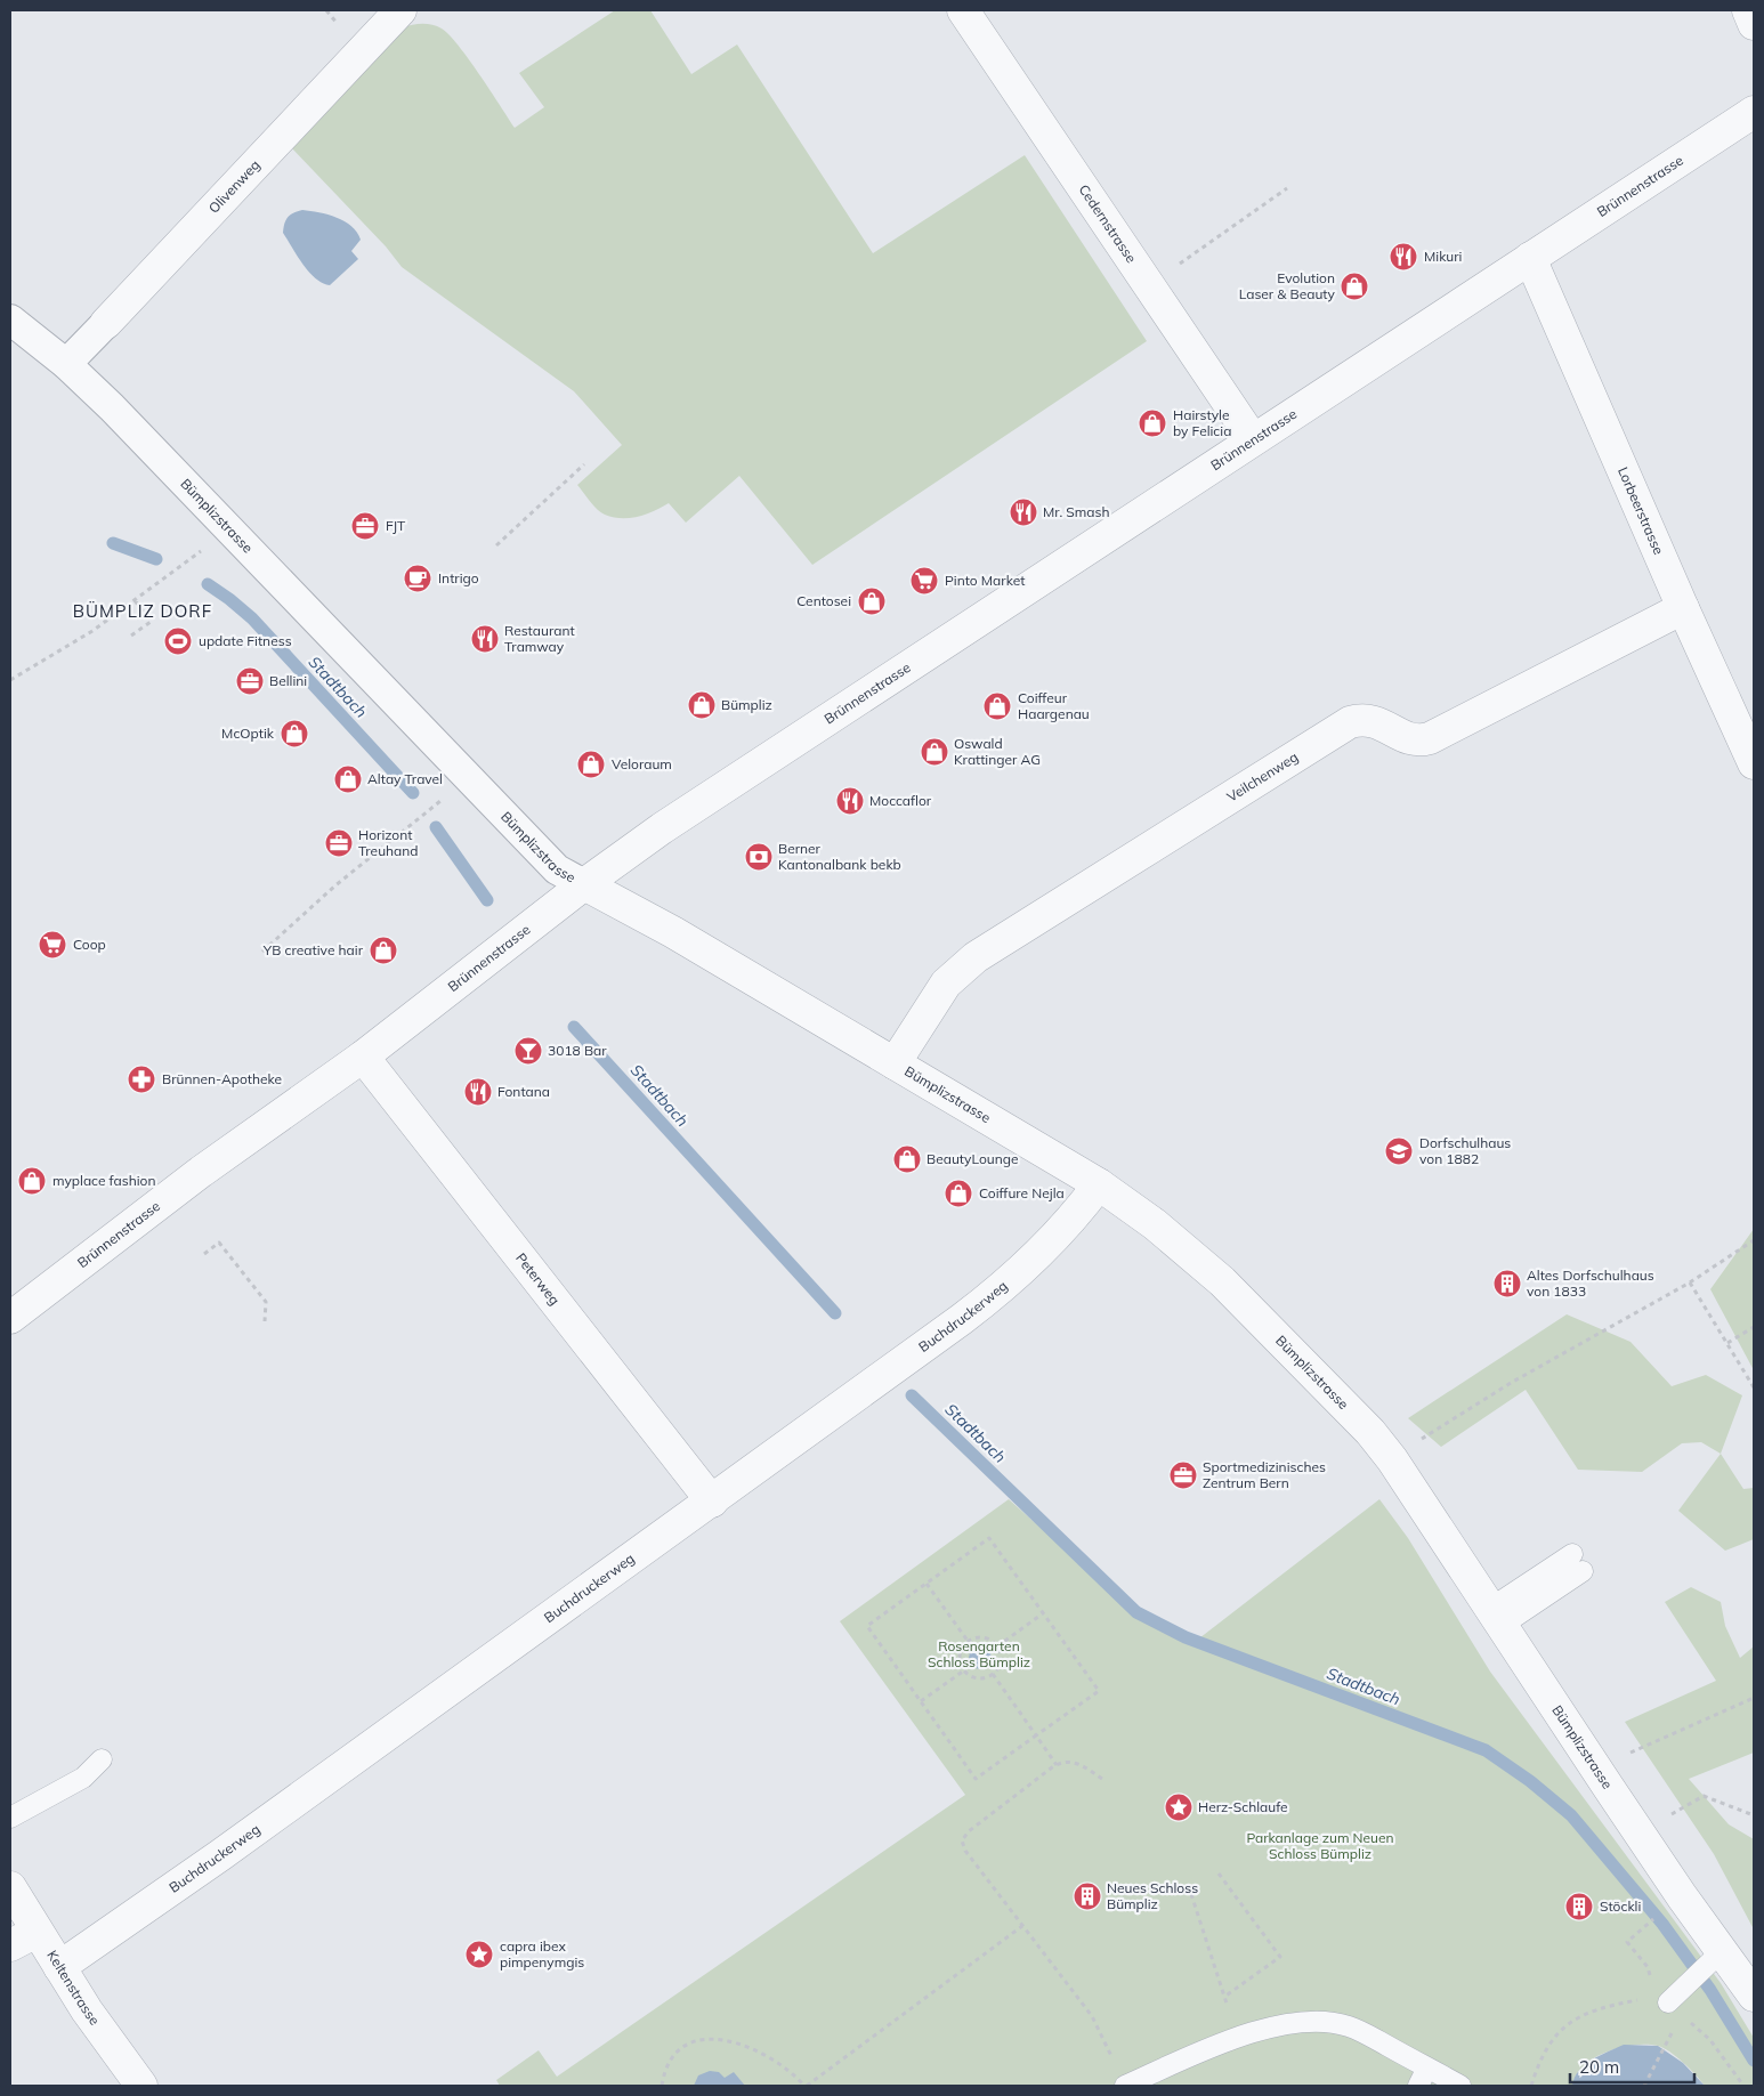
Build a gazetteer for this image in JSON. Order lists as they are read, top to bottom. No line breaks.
{"streets":{"street":["Brünnenstrasse","Olivenweg","Cedernstrasse","Lorbeerstrasse","Bümplizstrasse","Veilchenweg","Peterweg","Buchdruckerweg","Keltenstrasse"]},"crossings":[["Brünnenstrasse","Cedernstrasse"],["Brünnenstrasse","Lorbeerstrasse"],["Brünnenstrasse","Bümplizstrasse"],["Brünnenstrasse","Peterweg"],["Olivenweg","Bümplizstrasse"],["Lorbeerstrasse","Veilchenweg"],["Bümplizstrasse","Veilchenweg"],["Bümplizstrasse","Buchdruckerweg"],["Peterweg","Buchdruckerweg"],["Buchdruckerweg","Keltenstrasse"]],"districts":["BÜMPLIZ DORF"],"water":["Stadtbach"],"parks":["Rosengarten Schloss Bümpliz","Parkanlage zum Neuen Schloss Bümpliz"],"places":{"restaurant":["Mikuri","Mr. Smash","Restaurant Tramway","Moccaflor","Fontana"],"shop":["Evolution Laser & Beauty","Hairstyle by Felicia","Centosei","Bümpliz","Coiffeur Haargenau","McOptik","Oswald Krattinger AG","Veloraum","Altay Travel","YB creative hair","BeautyLounge","myplace fashion","Coiffure Nejla"],"office":["FJT","Bellini","Horizont Treuhand","Sportmedizinisches Zentrum Bern"],"cafe":["Intrigo"],"supermarket":["Pinto Market","Coop"],"sports":["update Fitness"],"bank":["Berner Kantonalbank bekb"],"bar":["3018 Bar"],"pharmacy":["Brünnen-Apotheke"],"school or university":["Dorfschulhaus von 1882"],"building":["Altes Dorfschulhaus von 1833","Neues Schloss Bümpliz","Stöckli"],"place":["Herz-Schlaufe","capra ibex pimpenymgis"]},"scale_bar":"20 m"}
